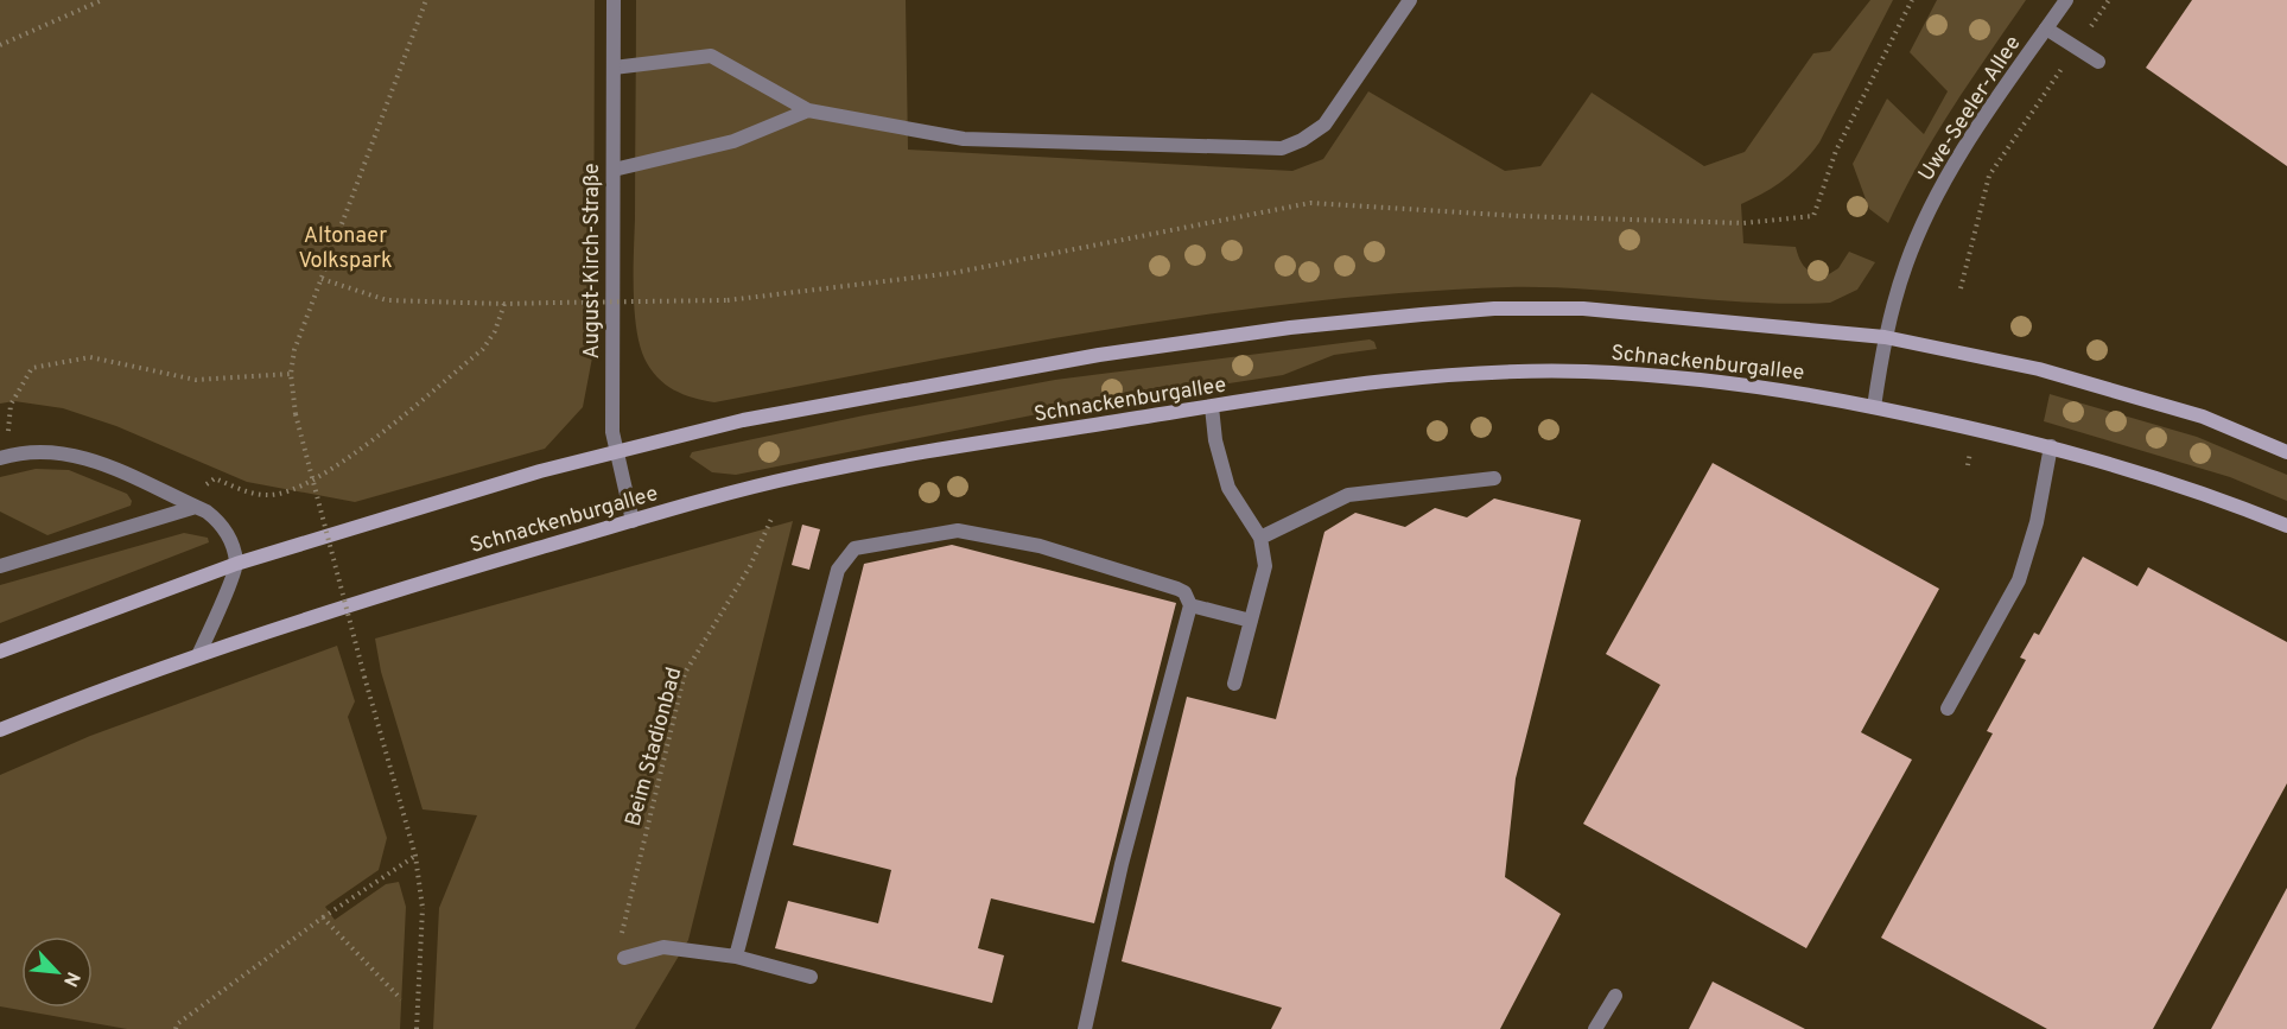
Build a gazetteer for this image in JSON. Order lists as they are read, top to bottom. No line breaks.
{"streets":{"main road":["Schnackenburgallee"],"street":["Uwe-Seeler-Allee","August-Kirch-Straße"],"path":["Beim Stadionbad"]},"crossings":[["Uwe-Seeler-Allee","Schnackenburgallee"],["August-Kirch-Straße","Schnackenburgallee"]],"parks":["Altonaer Volkspark"],"north":"bottom right"}
